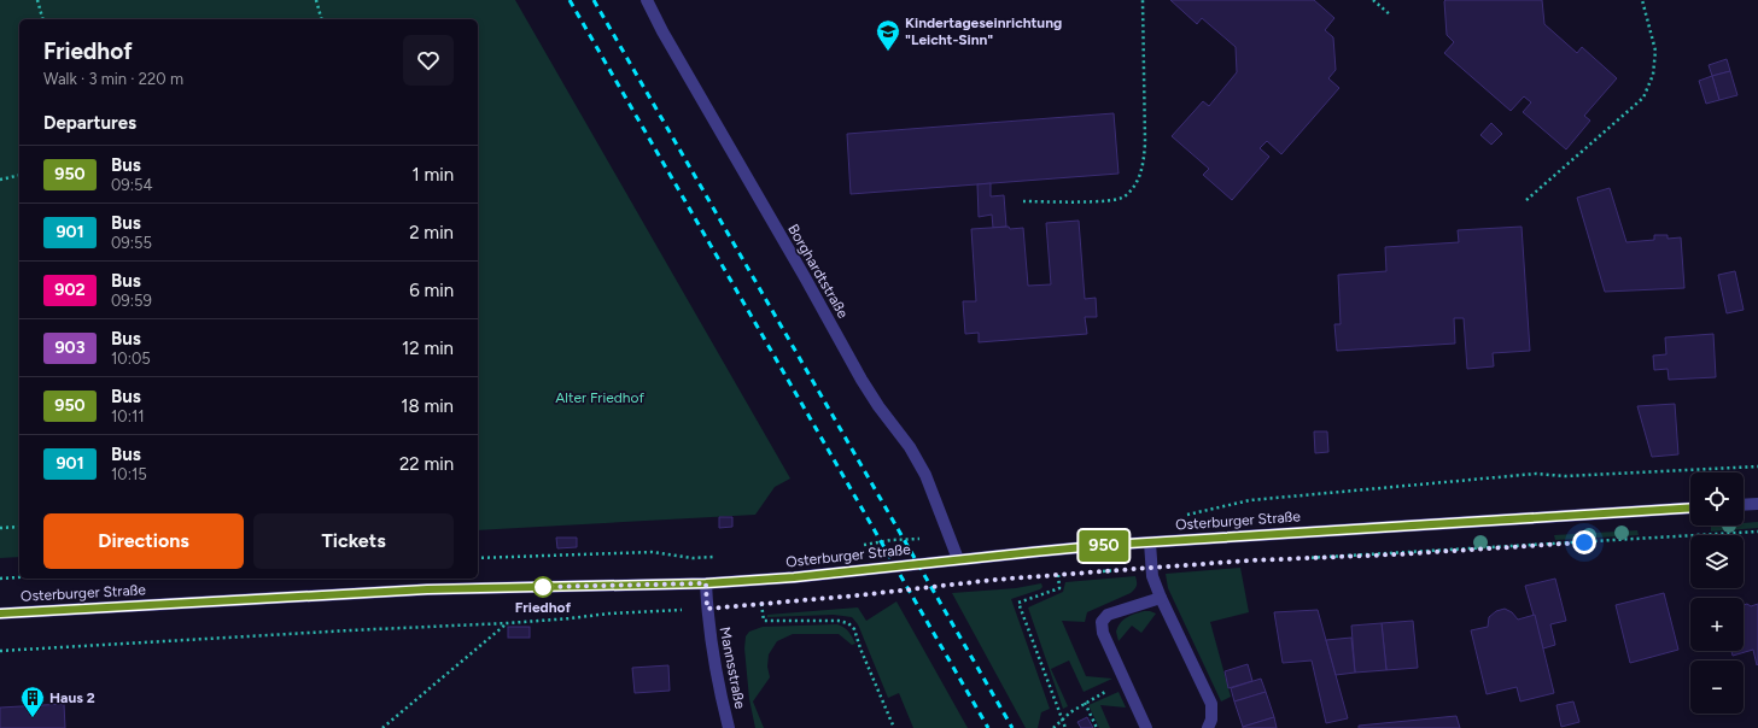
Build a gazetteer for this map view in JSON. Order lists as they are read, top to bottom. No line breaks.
{"streets":{"street":["Borghardtstraße","Osterburger Straße","Mannsstraße"]},"crossings":[["Borghardtstraße","Osterburger Straße"],["Osterburger Straße","Mannsstraße"]],"parks":["Alter Friedhof"],"places":{"school or university":["Kindertageseinrichtung \"Leicht-Sinn\""],"other":["Friedhof"],"building":["Haus 2"]},"lines":["bus line 950"],"page":{"on_map":"950","heading":[["Friedhof","Walk · 3 min · 220 m"],"Departures"],"list":[{"mark":"950","name":"Bus","note":"09:54","value":"1 min"},{"mark":"901","name":"Bus","note":"09:55","value":"2 min"},{"mark":"902","name":"Bus","note":"09:59","value":"6 min"},{"mark":"903","name":"Bus","note":"10:05","value":"12 min"},{"mark":"950","name":"Bus","note":"10:11","value":"18 min"},{"mark":"901","name":"Bus","note":"10:15","value":"22 min"}],"map_buttons":["+","−"],"buttons":["Directions","Tickets"]}}
